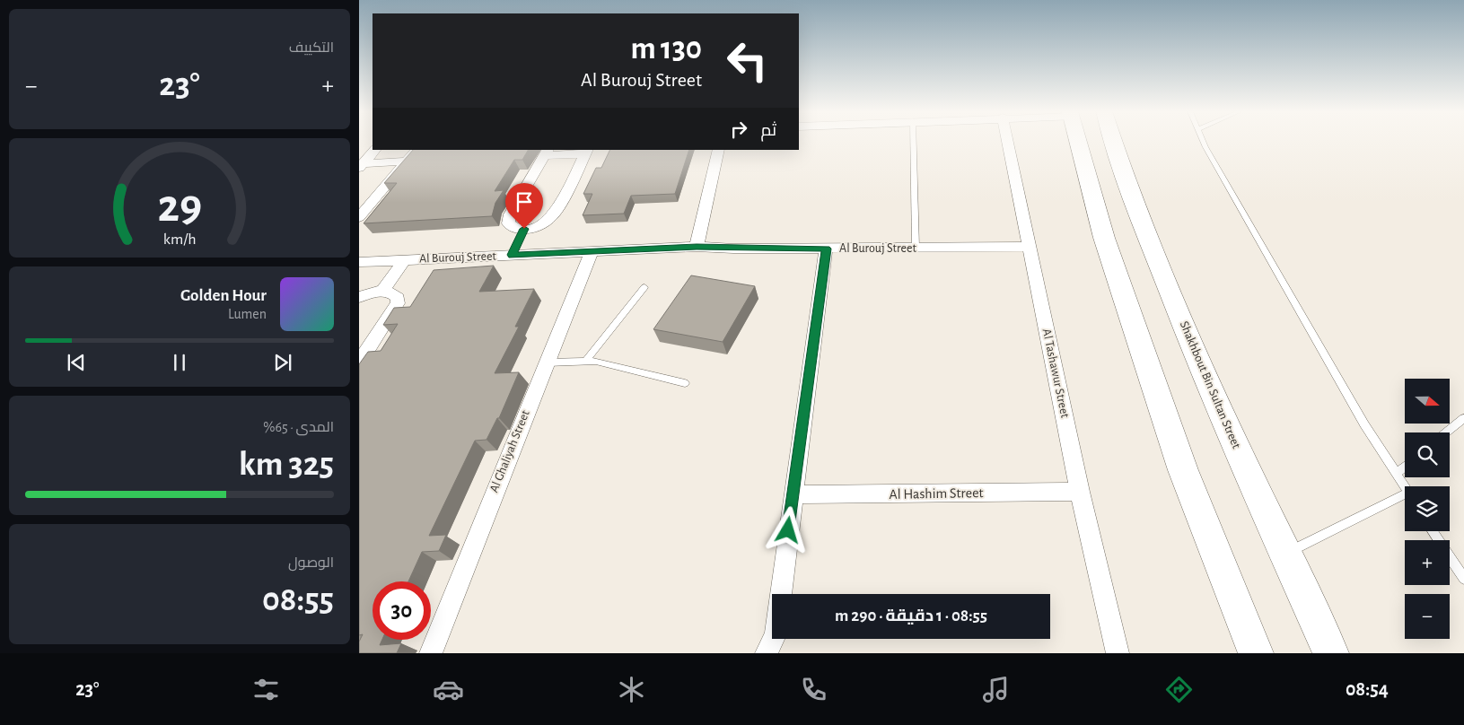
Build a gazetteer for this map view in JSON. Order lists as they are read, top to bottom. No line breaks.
{"streets":{"main road":["Shakhbout Bin Sultan Street"],"street":["Al Burouj Street","Al Tashawur Street","Al Ghaliyah Street","Al Hashim Street"]},"crossings":[["Al Burouj Street","Al Tashawur Street"],["Al Burouj Street","Al Ghaliyah Street"],["Al Tashawur Street","Al Hashim Street"]],"north":"right","page":{"tile":["التكييف",["المدى · 65%","325 km"],["الوصول","08:55"]],"turn":["130 m","Al Burouj Street"],"heat":["−","23°","+"],"then":"ثم","song":["Golden Hour","Lumen"],"map_buttons":["+","−"],"limit":"30","trip":"08:55 · 1 دقيقة · 290 m","tabs":["08:54","23°"],"gauge":["29","km/h"]}}
